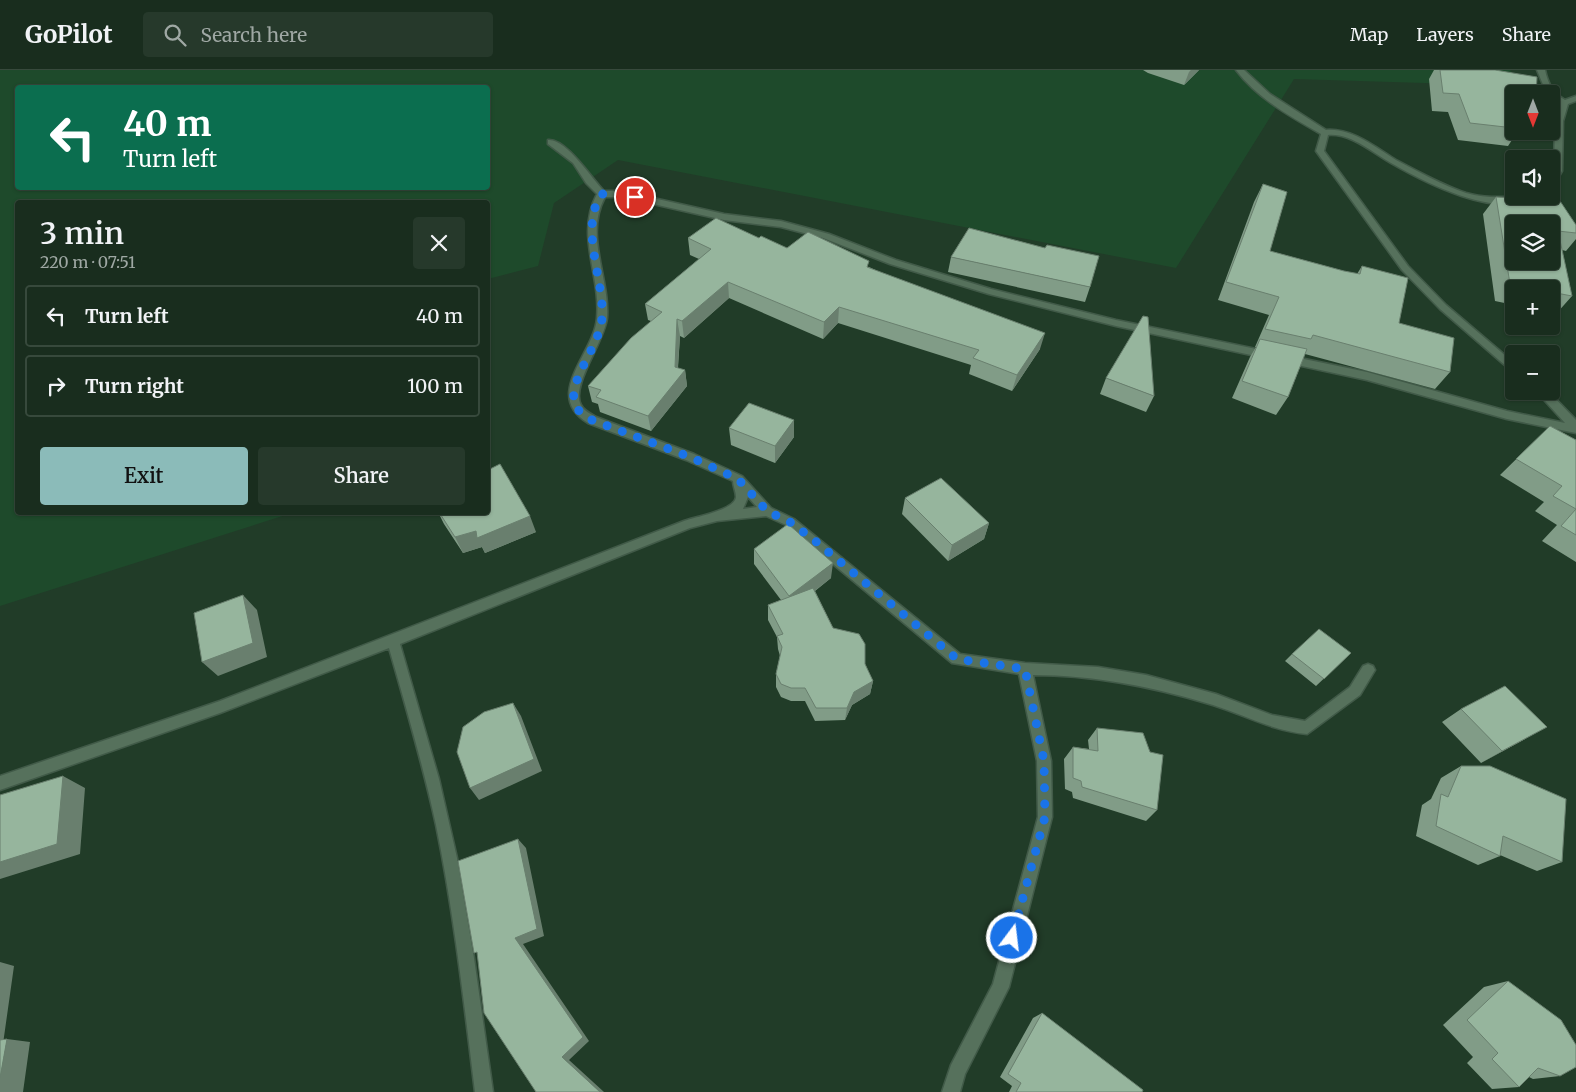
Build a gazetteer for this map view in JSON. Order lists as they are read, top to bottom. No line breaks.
{"north":"bottom","page":{"header":"GoPilot","search":"Search here","nav":["Map","Layers","Share"],"map_buttons":["+","−"],"turn":["40 m","Turn left"],"heading":["3 min","220 m · 07:51"],"list":[{"name":"Turn left","value":"40 m"},{"name":"Turn right","value":"100 m"}],"buttons":["Exit","Share"]}}
